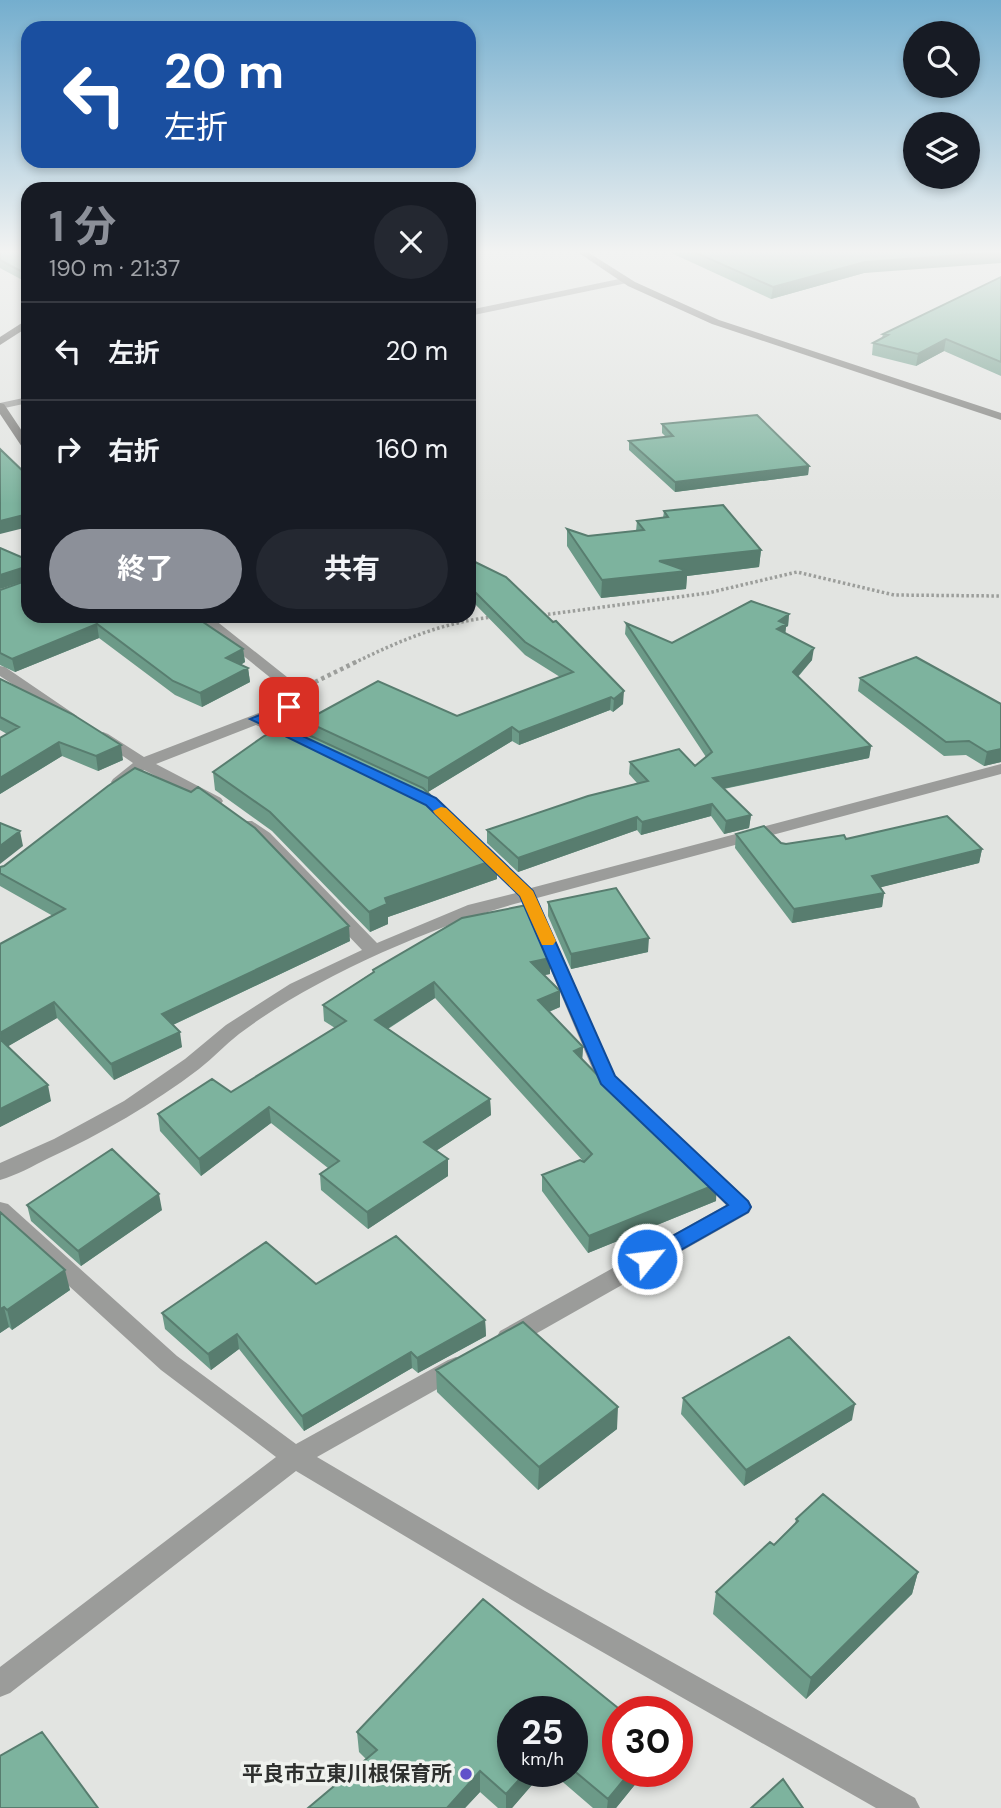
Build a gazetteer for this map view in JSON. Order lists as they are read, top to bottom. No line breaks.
{"places":["平良市立東川根保育所"],"page":{"turn":["20 m","左折"],"heading":["1 分","190 m · 21:37"],"list":[{"name":"左折","value":"20 m"},{"name":"右折","value":"160 m"}],"buttons":["終了","共有"],"speed":"25 km/h","limit":"30"}}
